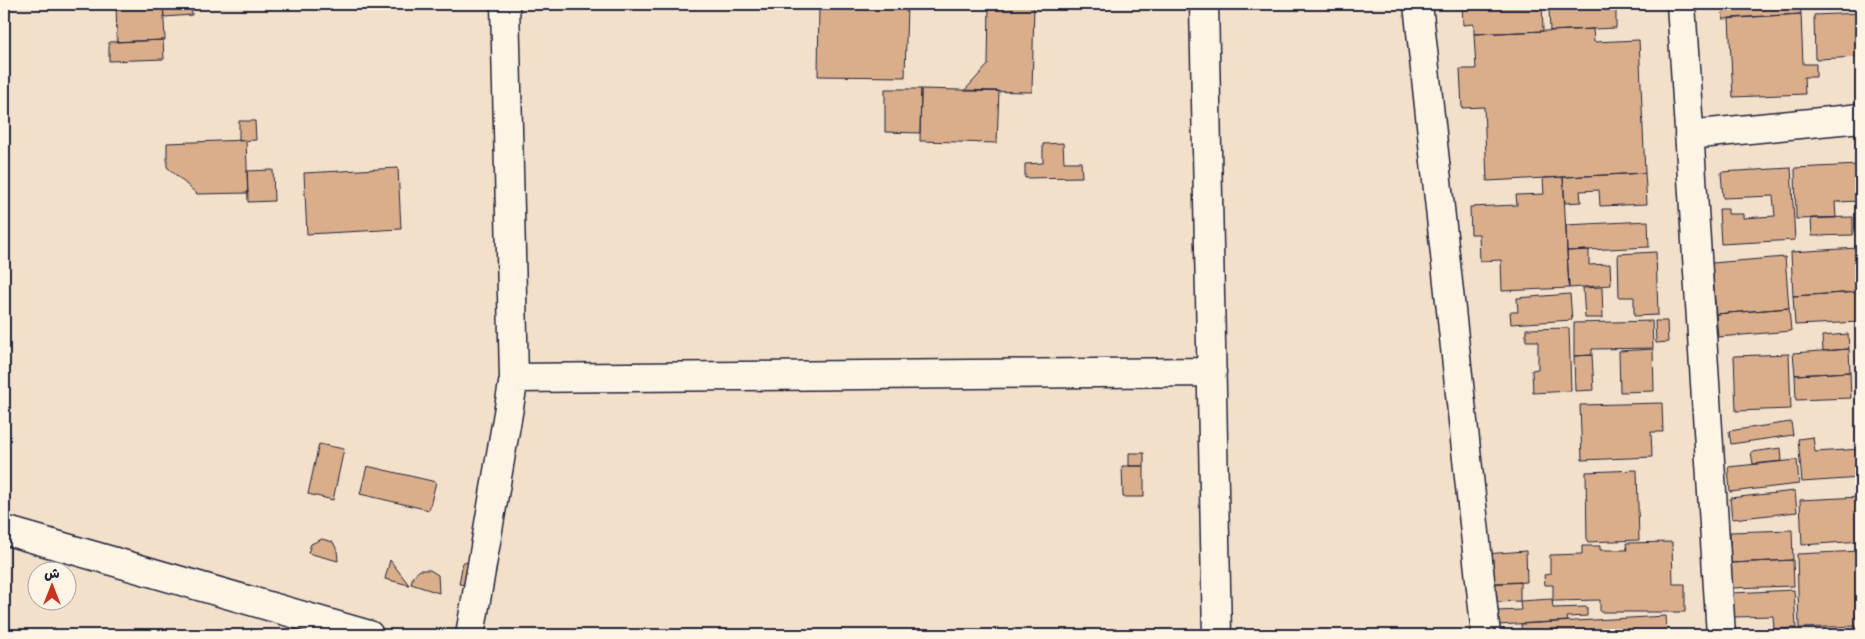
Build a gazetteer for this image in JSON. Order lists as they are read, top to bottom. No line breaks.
{"north":"top"}
